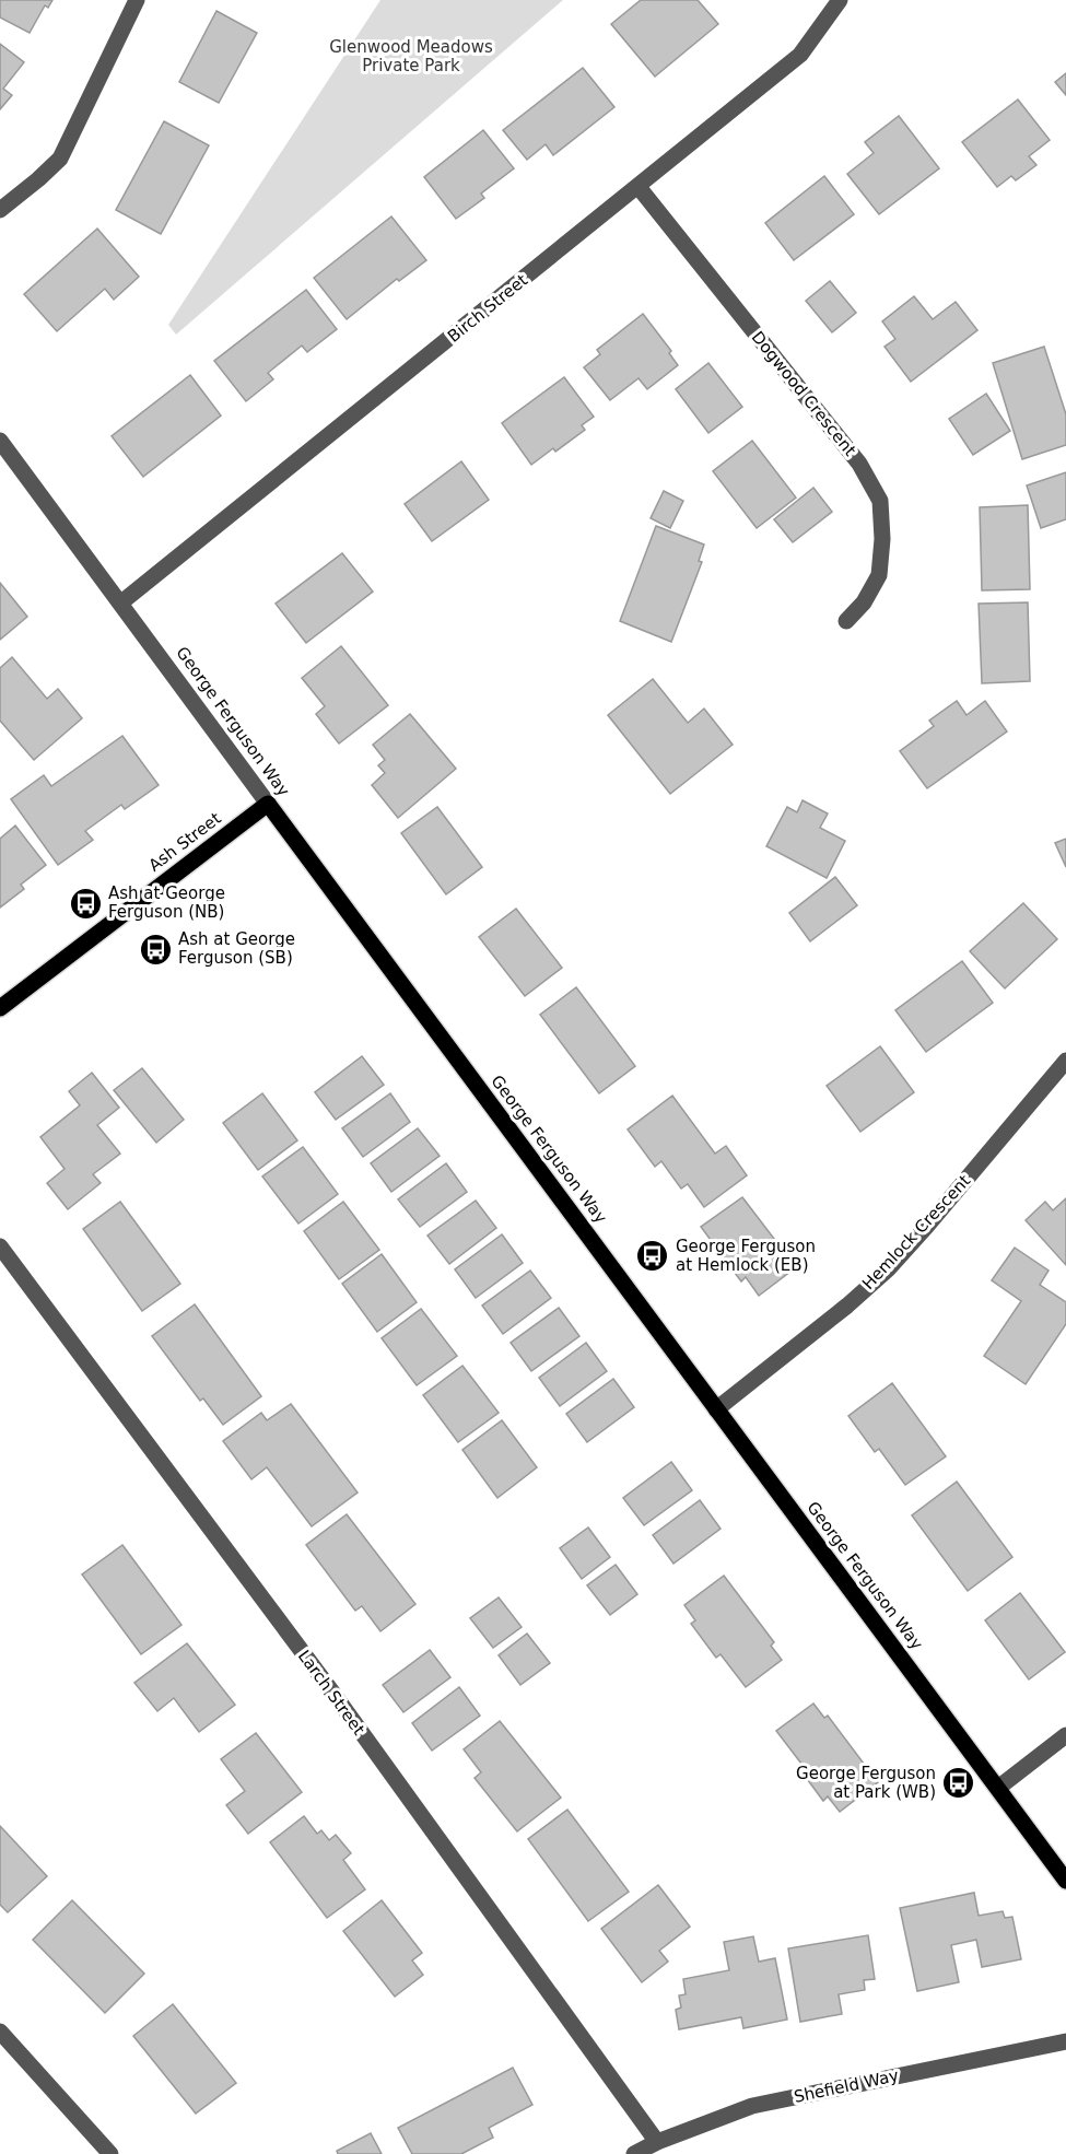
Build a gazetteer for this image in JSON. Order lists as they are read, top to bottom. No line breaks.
{"streets":{"main road":["George Ferguson Way","Ash Street"],"street":["Birch Street","Dogwood Crescent","Hemlock Crescent","Larch Street","Shefield Way"]},"crossings":[["Birch Street","Dogwood Crescent"],["Birch Street","George Ferguson Way"],["George Ferguson Way","Ash Street"],["George Ferguson Way","Hemlock Crescent"],["Larch Street","Shefield Way"]],"parks":["Glenwood Meadows Private Park"],"places":{"bus stop":["Ash at George Ferguson (NB)","Ash at George Ferguson (SB)","George Ferguson at Hemlock (EB)","George Ferguson at Park (WB)"]}}
